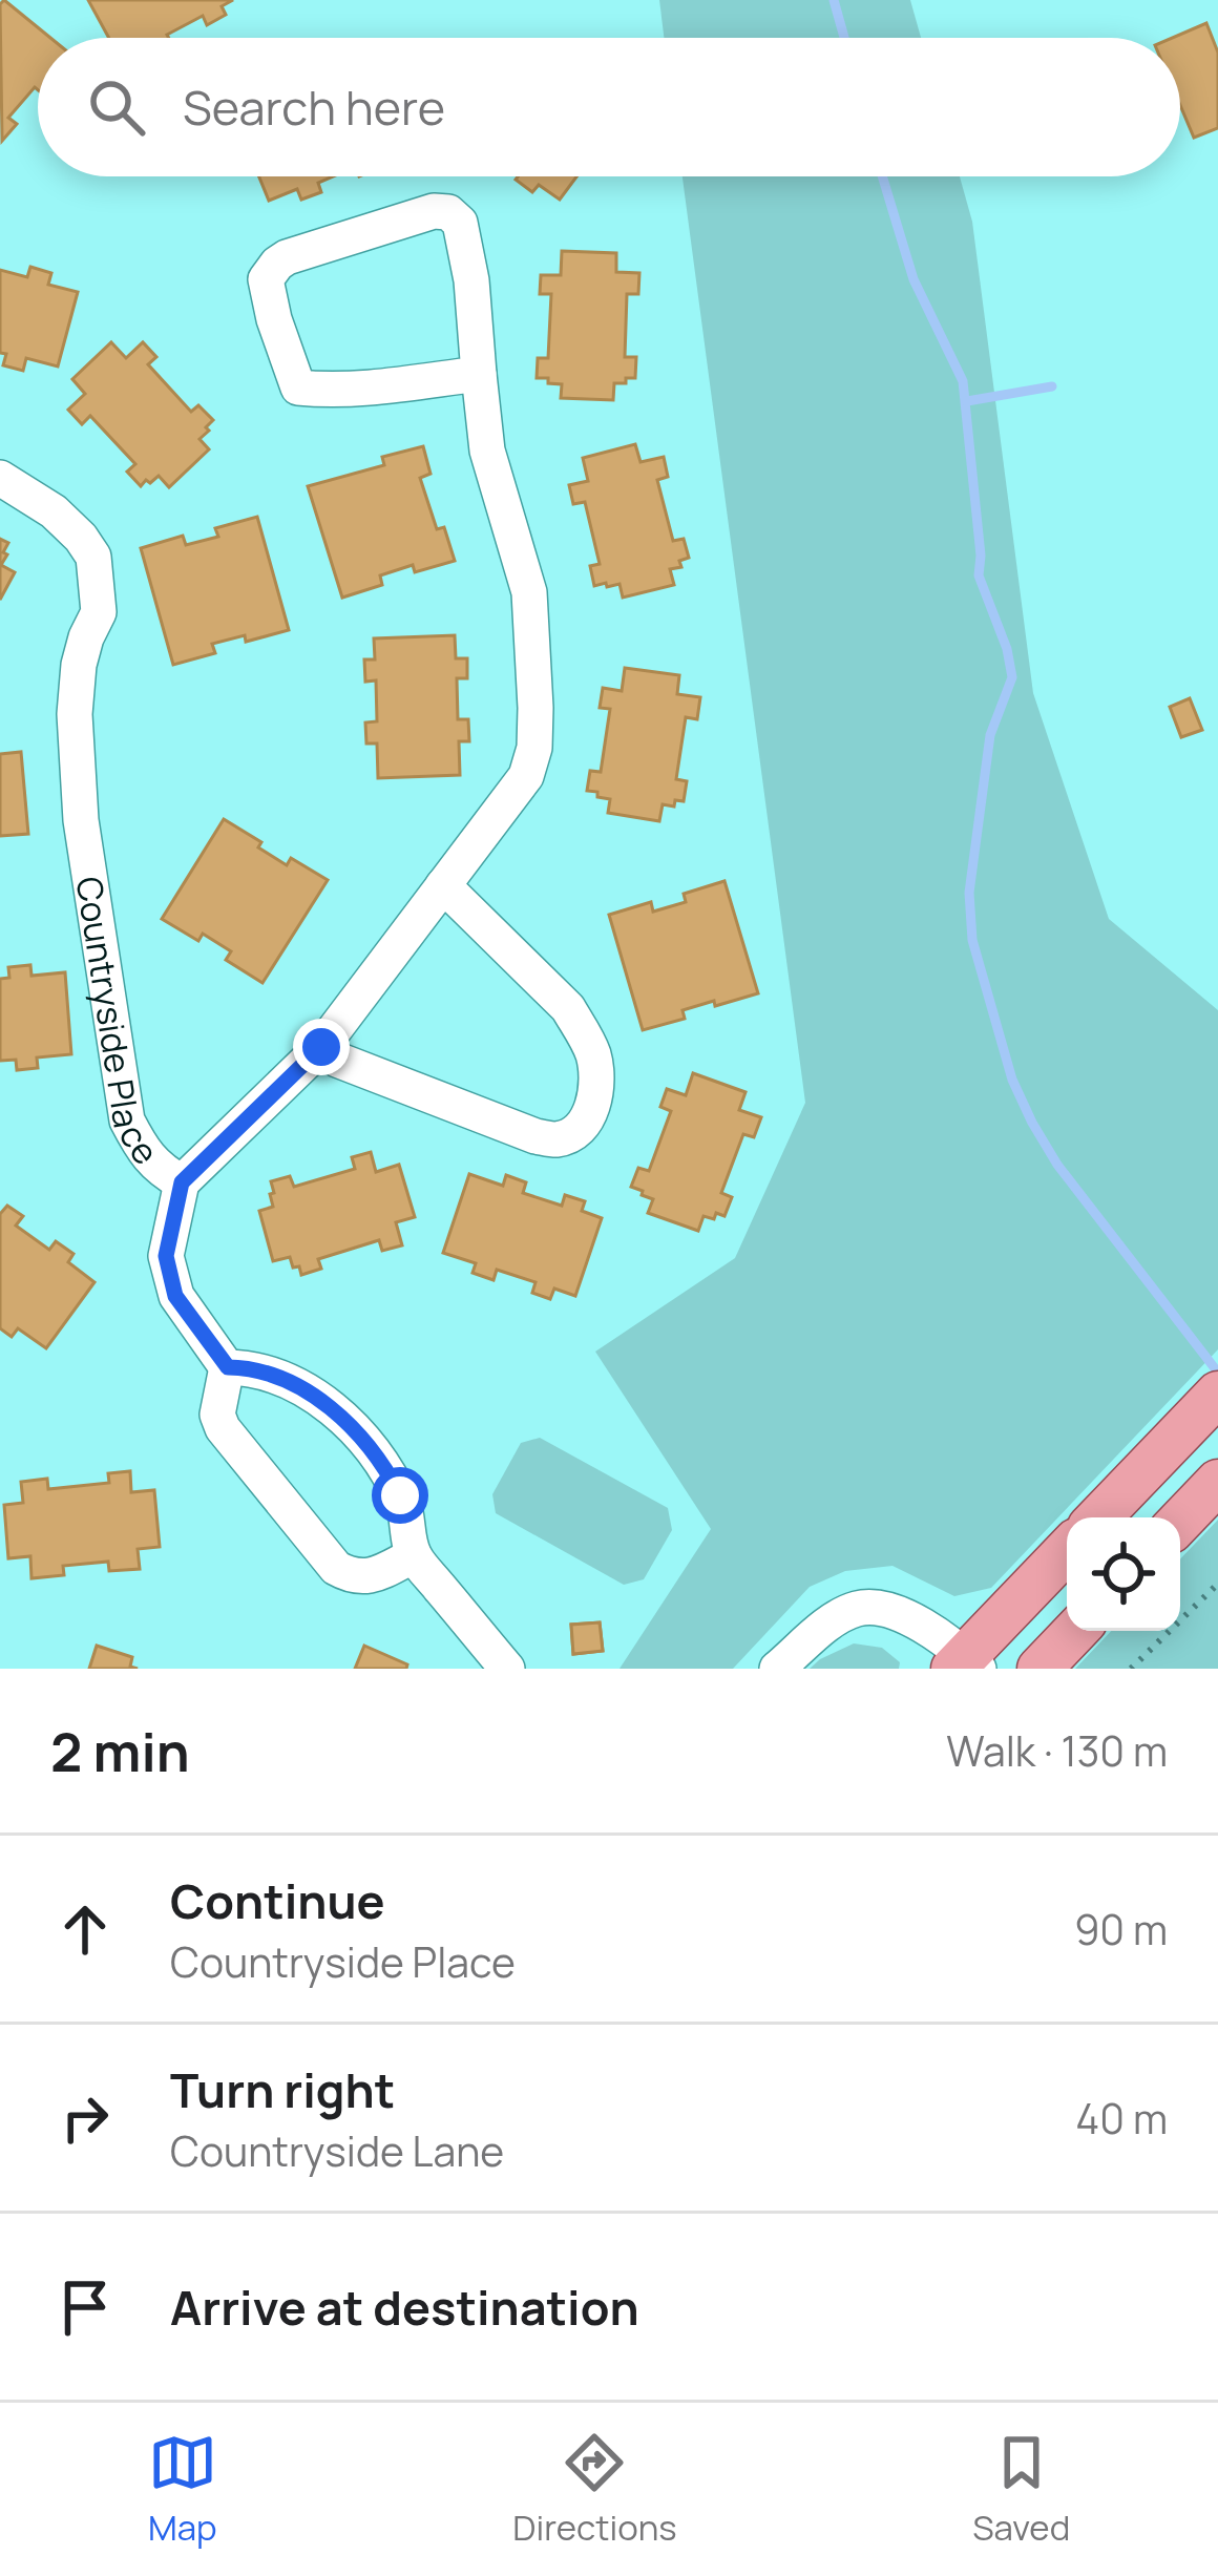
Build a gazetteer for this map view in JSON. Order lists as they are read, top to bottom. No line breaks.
{"streets":{"street":["Countryside Place"]},"page":{"search":"Search here","heading":["2 min","Walk · 130 m"],"list":[["Continue","Countryside Place","90 m"],["Turn right","Countryside Lane","40 m"],"Arrive at destination"],"nav":["Map","Directions","Saved"]}}
